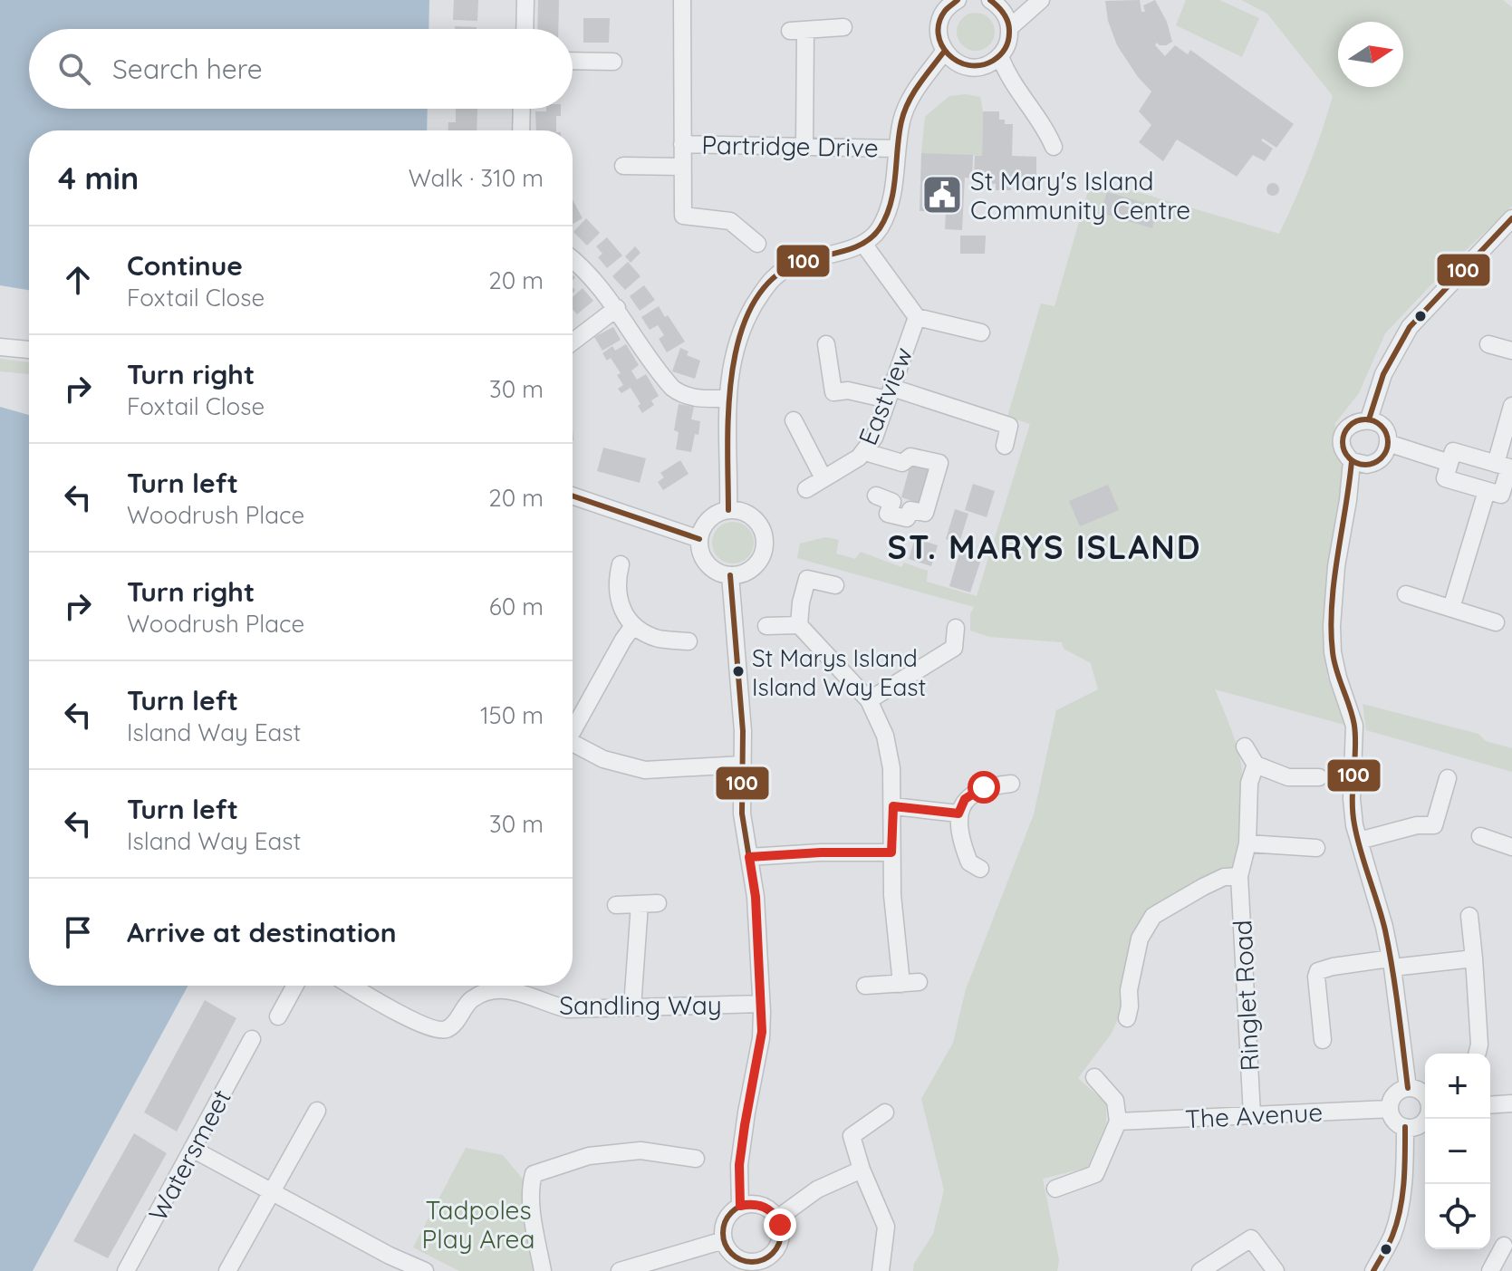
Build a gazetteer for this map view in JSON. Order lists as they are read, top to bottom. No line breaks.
{"streets":{"street":["Partridge Drive","Eastview","Ringlet Road","Sandling Way","The Avenue","Watersmeet"]},"crossings":[["Ringlet Road","The Avenue"]],"districts":["ST. MARYS ISLAND"],"parks":["Tadpoles Play Area"],"places":{"public building":["St Mary's Island Community Centre"],"other":["St Marys Island Island Way East"]},"lines":["transit line 100"],"north":"right","page":{"search":"Search here","heading":["4 min","Walk · 310 m"],"list":[["Continue","Foxtail Close","20 m"],["Turn right","Foxtail Close","30 m"],["Turn left","Woodrush Place","20 m"],["Turn right","Woodrush Place","60 m"],["Turn left","Island Way East","150 m"],["Turn left","Island Way East","30 m"],"Arrive at destination"],"map_buttons":["+","−"]}}
